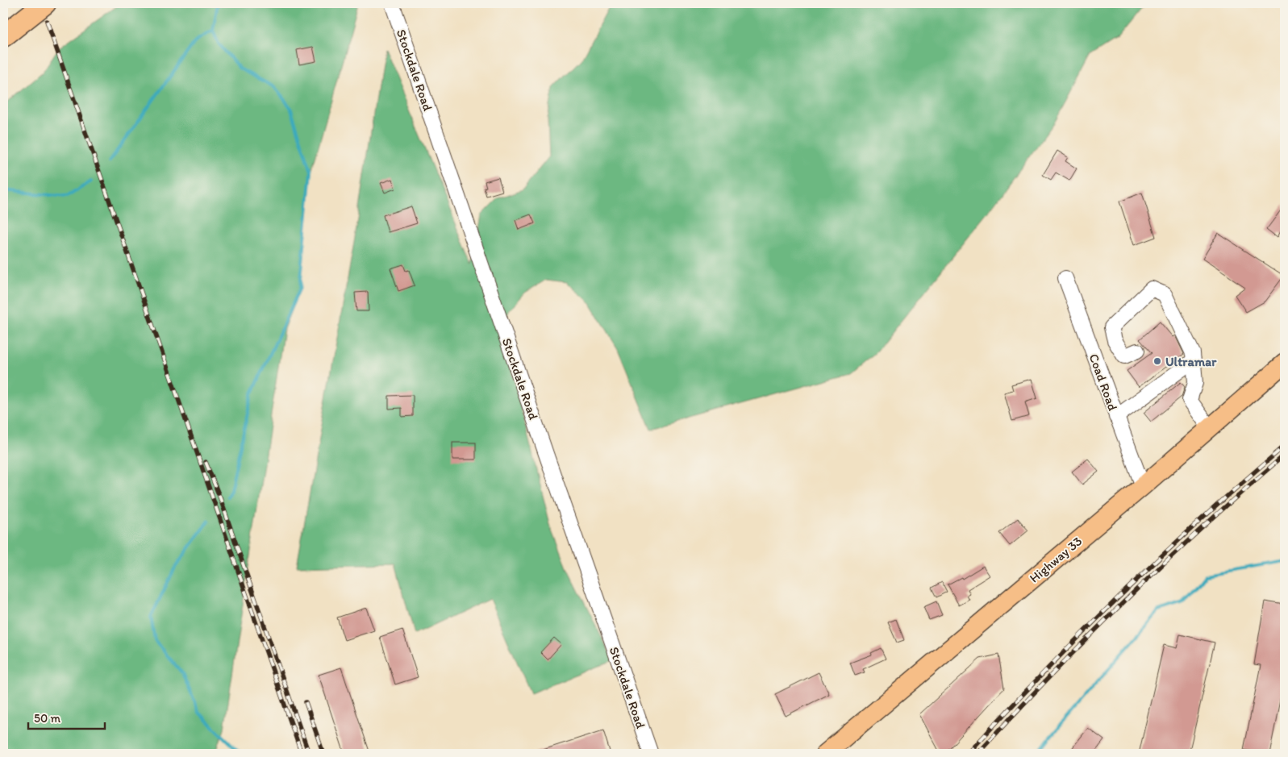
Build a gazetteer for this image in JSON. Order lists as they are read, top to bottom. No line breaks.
{"streets":{"main road":["Highway 33"],"street":["Stockdale Road","Coad Road"]},"crossings":[["Coad Road","Highway 33"]],"places":["Ultramar"],"scale_bar":"50 m"}
